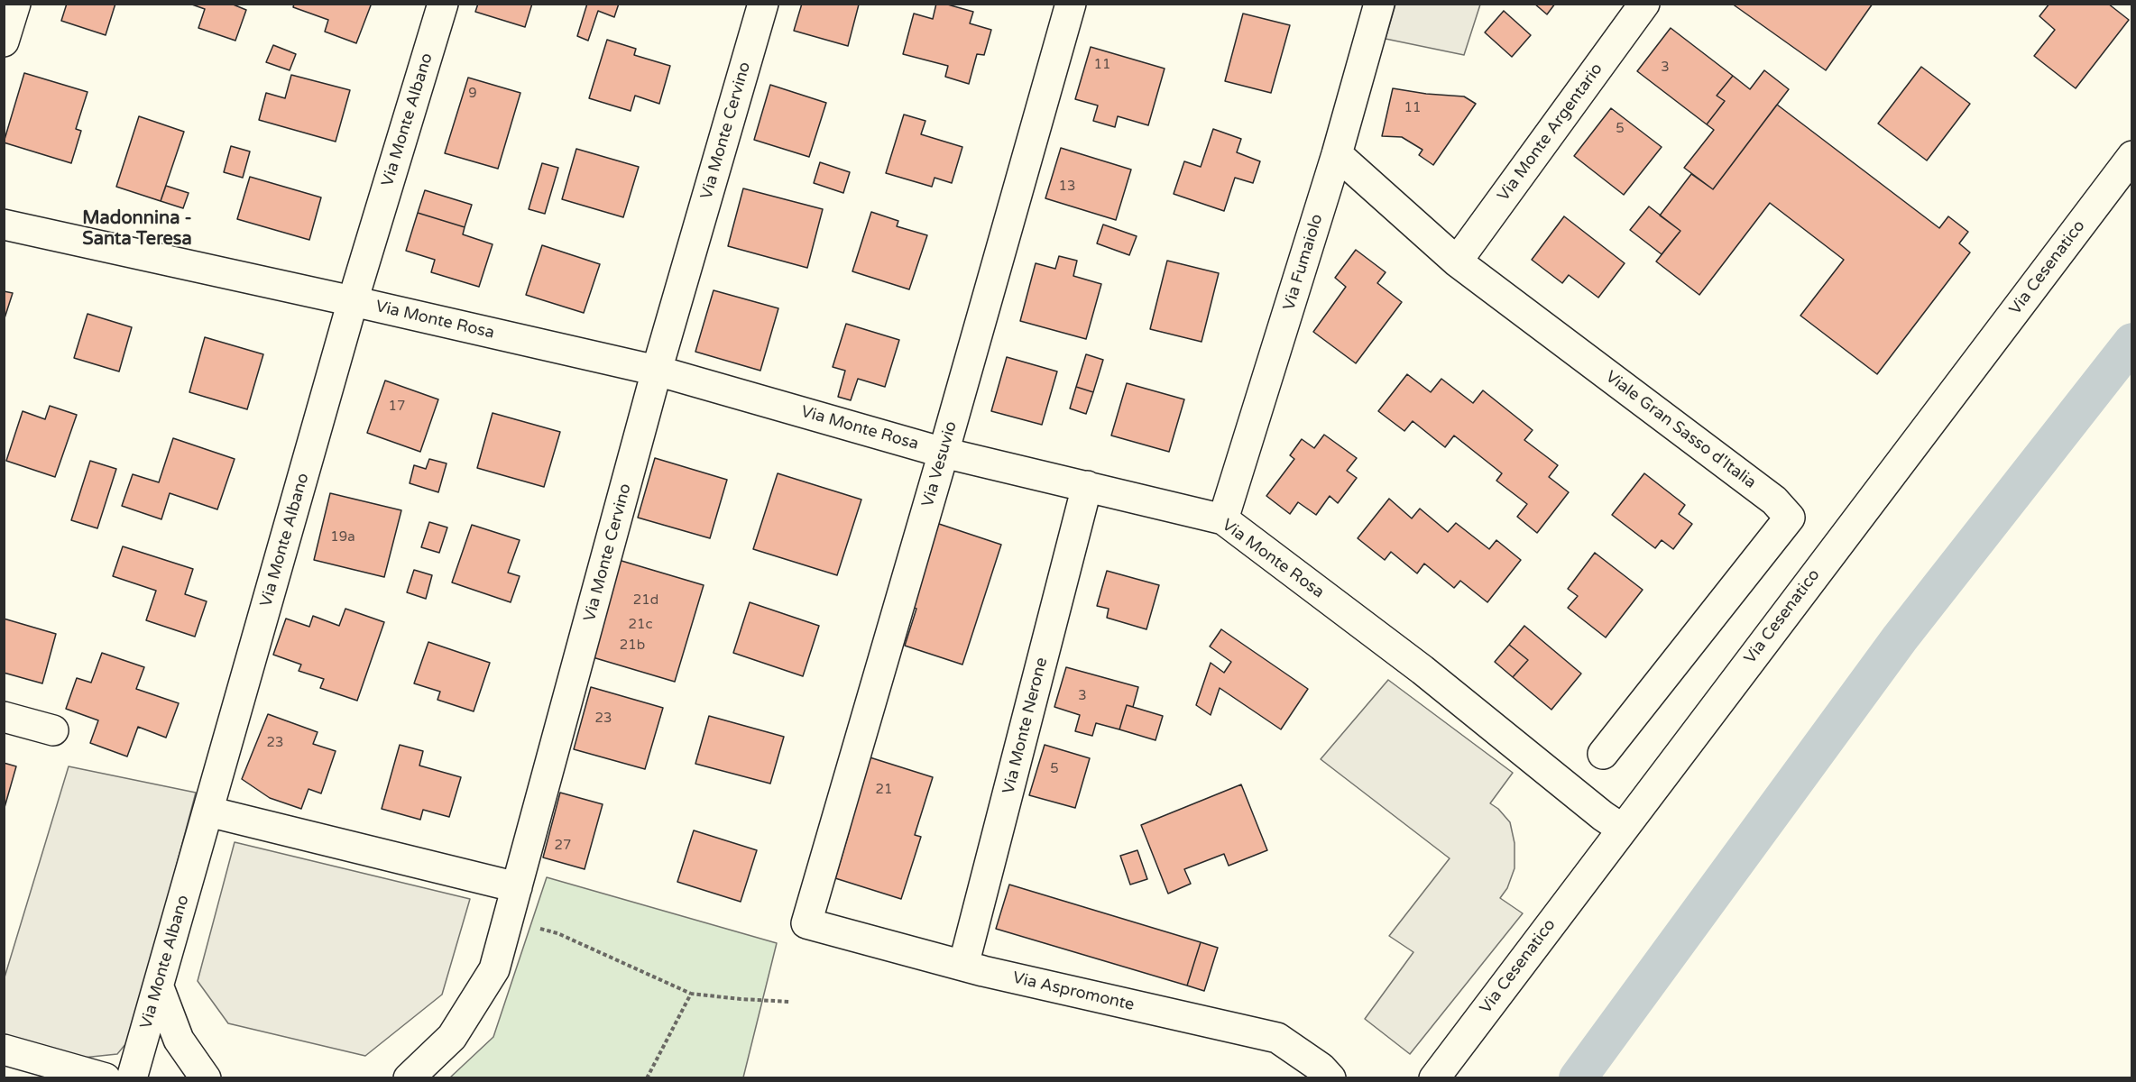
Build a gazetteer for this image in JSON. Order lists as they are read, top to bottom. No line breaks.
{"streets":{"street":["Via Monte Albano","Via Monte Cervino","Via Monte Argentario","Via Fumaiolo","Via Cesenatico","Via Monte Rosa","Viale Gran Sasso d'Italia","Via Vesuvio","Via Monte Nerone","Via Aspromonte"]},"crossings":[["Via Monte Albano","Via Monte Rosa"],["Via Monte Cervino","Via Monte Rosa"],["Via Monte Argentario","Viale Gran Sasso d'Italia"],["Via Fumaiolo","Via Monte Rosa"],["Via Fumaiolo","Viale Gran Sasso d'Italia"],["Via Cesenatico","Via Monte Rosa"],["Via Monte Rosa","Via Vesuvio"],["Via Monte Rosa","Via Monte Nerone"],["Via Vesuvio","Via Aspromonte"],["Via Monte Nerone","Via Aspromonte"]],"districts":["Madonnina - Santa Teresa"],"house_numbers":["11","3","9","11","5","13","17","19a","21d","21c","21b","3","23","23","5","21","27"]}
